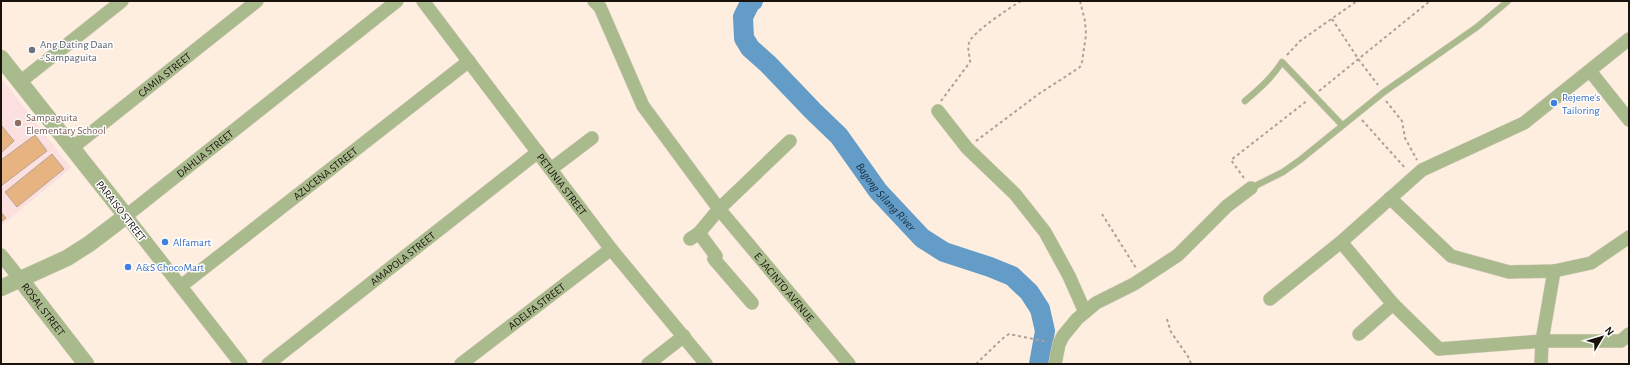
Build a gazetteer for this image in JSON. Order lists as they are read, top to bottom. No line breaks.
{"streets":{"street":["CAMIA STREET","DAHLIA STREET","AZUCENA STREET","PETUNIA STREET","PARAISO STREET","AMAPOLA STREET","E. JACINTO AVENUE","ADELFA STREET","ROSAL STREET"]},"crossings":[["CAMIA STREET","PARAISO STREET"],["DAHLIA STREET","PARAISO STREET"],["DAHLIA STREET","ROSAL STREET"],["AZUCENA STREET","PETUNIA STREET"],["AZUCENA STREET","PARAISO STREET"],["PETUNIA STREET","AMAPOLA STREET"],["PETUNIA STREET","ADELFA STREET"]],"water":["Bagong Silang River"],"places":["Ang Dating Daan - Sampaguita","Rejeme's Tailoring","Sampaguita Elementary School","Alfamart","A&S ChocoMart"],"north":"top right"}
